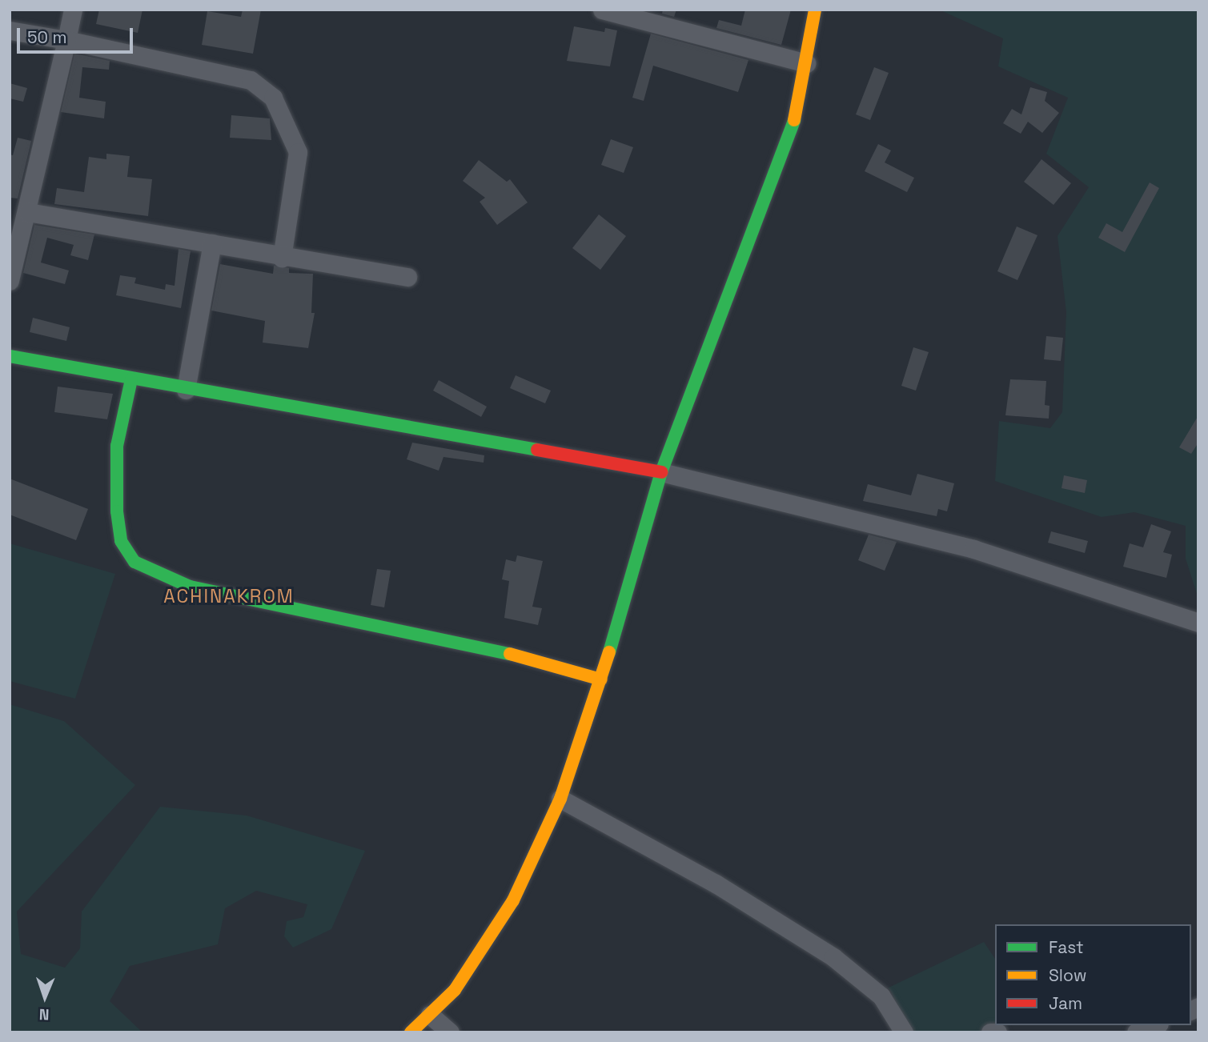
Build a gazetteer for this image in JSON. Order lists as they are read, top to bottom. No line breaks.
{"districts":["ACHINAKROM"],"legend":["Fast","Slow","Jam"],"scale_bar":"50 m","north":"bottom"}
